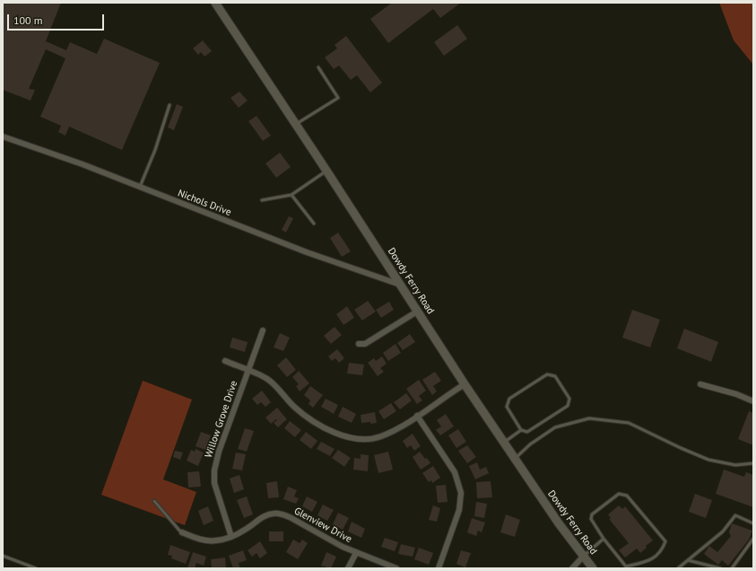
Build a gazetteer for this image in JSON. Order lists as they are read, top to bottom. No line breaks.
{"streets":{"street":["Nichols Drive","Dowdy Ferry Road","Willow Grove Drive","Glenview Drive"]},"crossings":[["Nichols Drive","Dowdy Ferry Road"],["Willow Grove Drive","Glenview Drive"]],"scale_bar":"100 m"}
